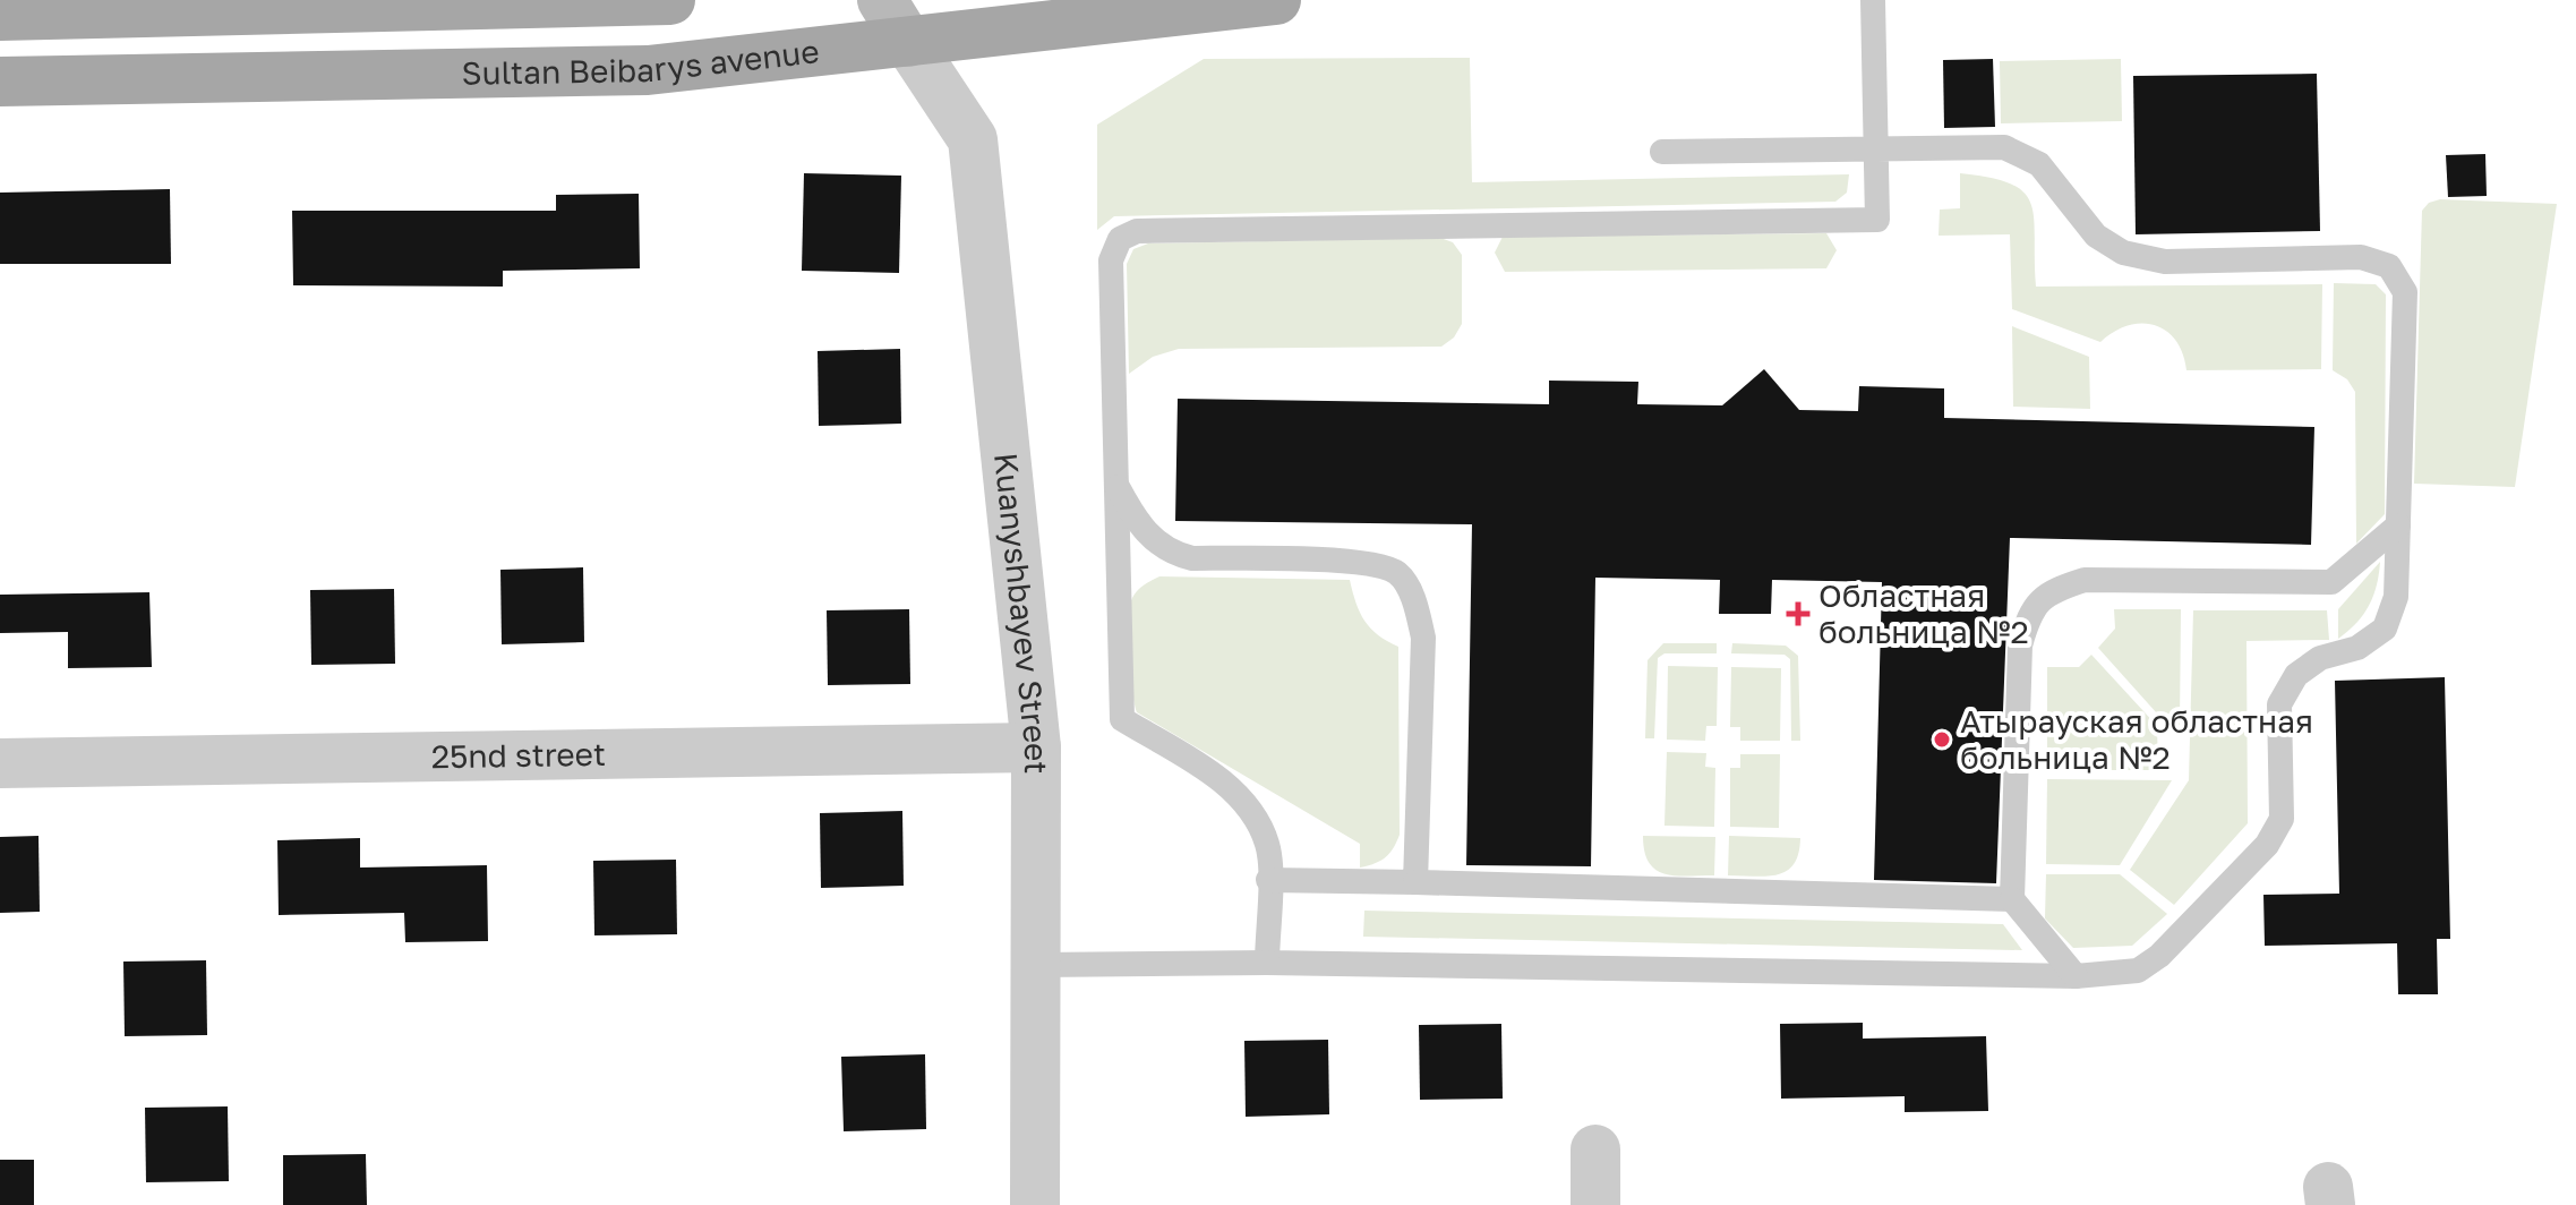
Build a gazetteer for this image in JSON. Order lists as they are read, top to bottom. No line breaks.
{"streets":{"main road":["Sultan Beibarys avenue"],"street":["Kuanyshbayev Street","25nd street"]},"crossings":[["Sultan Beibarys avenue","Kuanyshbayev Street"],["Kuanyshbayev Street","25nd street"]],"places":{"health":["Областная больница №2"],"other":["Атырауская областная больница №2"]}}
